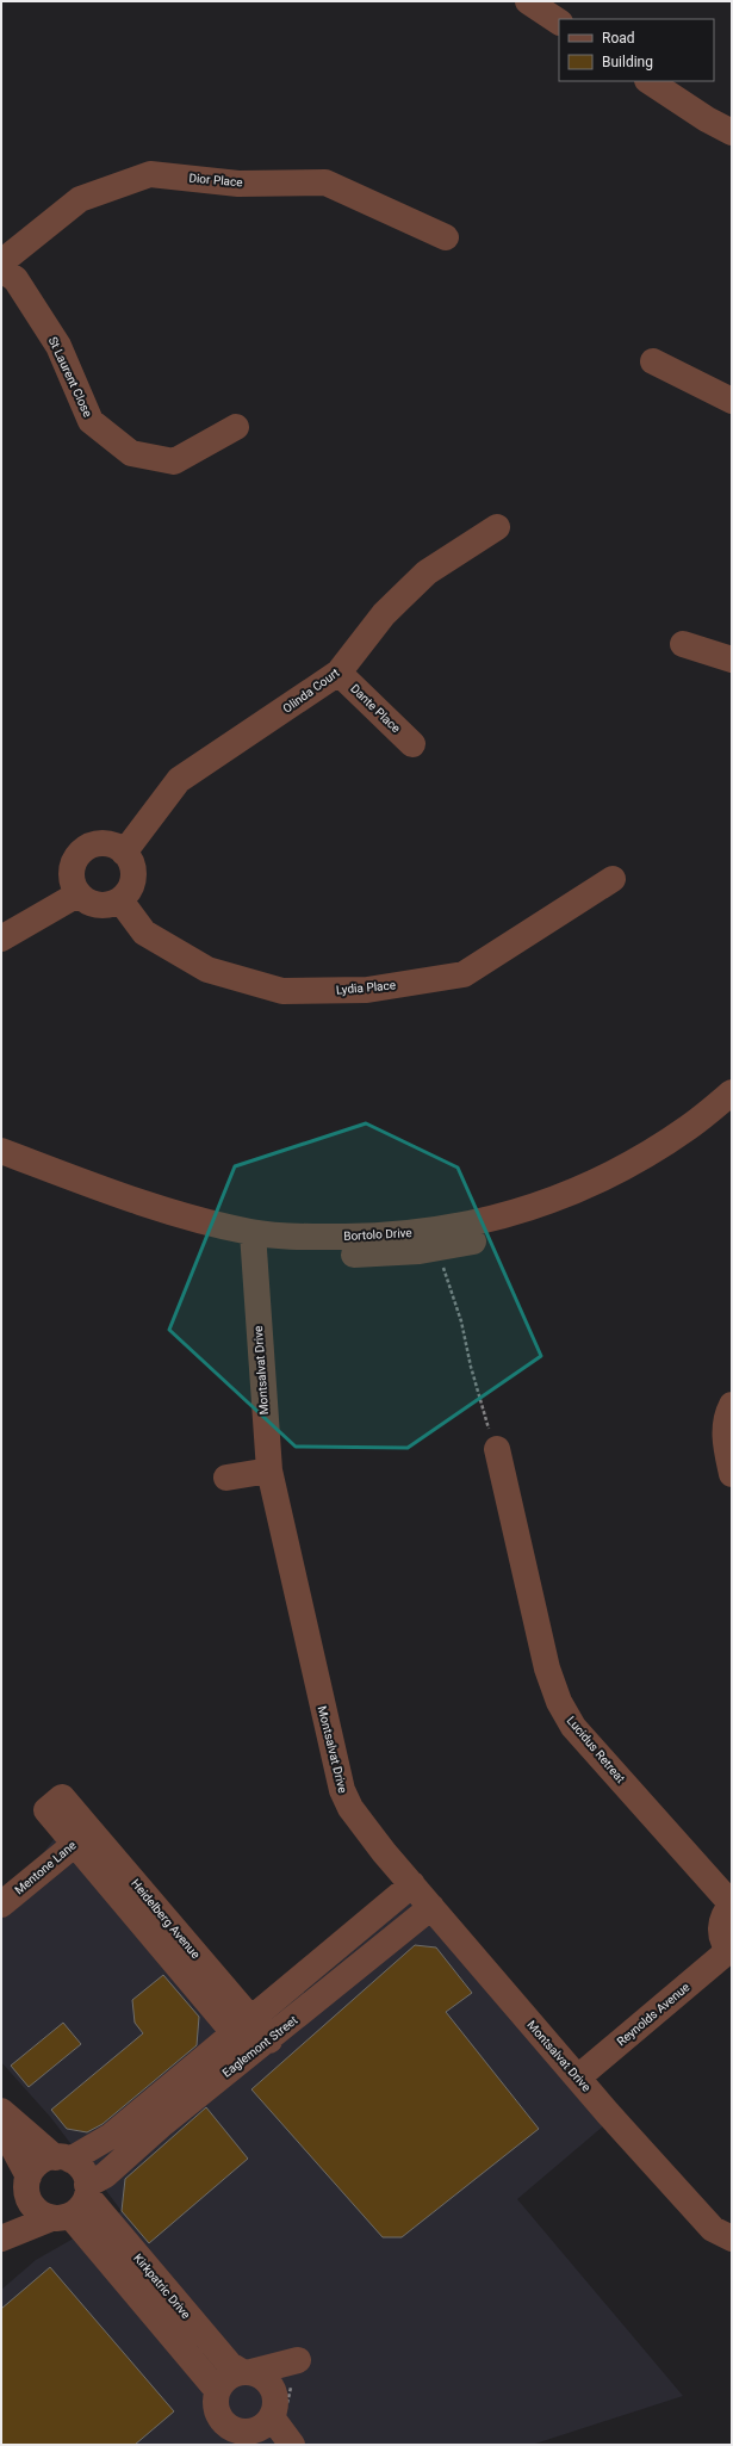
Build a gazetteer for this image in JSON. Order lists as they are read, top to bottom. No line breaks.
{"streets":{"street":["Dior Place","St Laurent Close","Olinda Court","Dante Place","Lydia Place","Bortolo Drive","Montsalvat Drive","Lucidus Retreat","Mentone Lane","Heidelberg Avenue","Reynolds Avenue","Eaglemont Street","Kirkpatric Drive"]},"crossings":[["Olinda Court","Dante Place"],["Olinda Court","Lydia Place"],["Bortolo Drive","Montsalvat Drive"],["Montsalvat Drive","Reynolds Avenue"],["Montsalvat Drive","Eaglemont Street"],["Mentone Lane","Heidelberg Avenue"],["Heidelberg Avenue","Eaglemont Street"],["Eaglemont Street","Kirkpatric Drive"]],"legend":["Road","Building"]}
